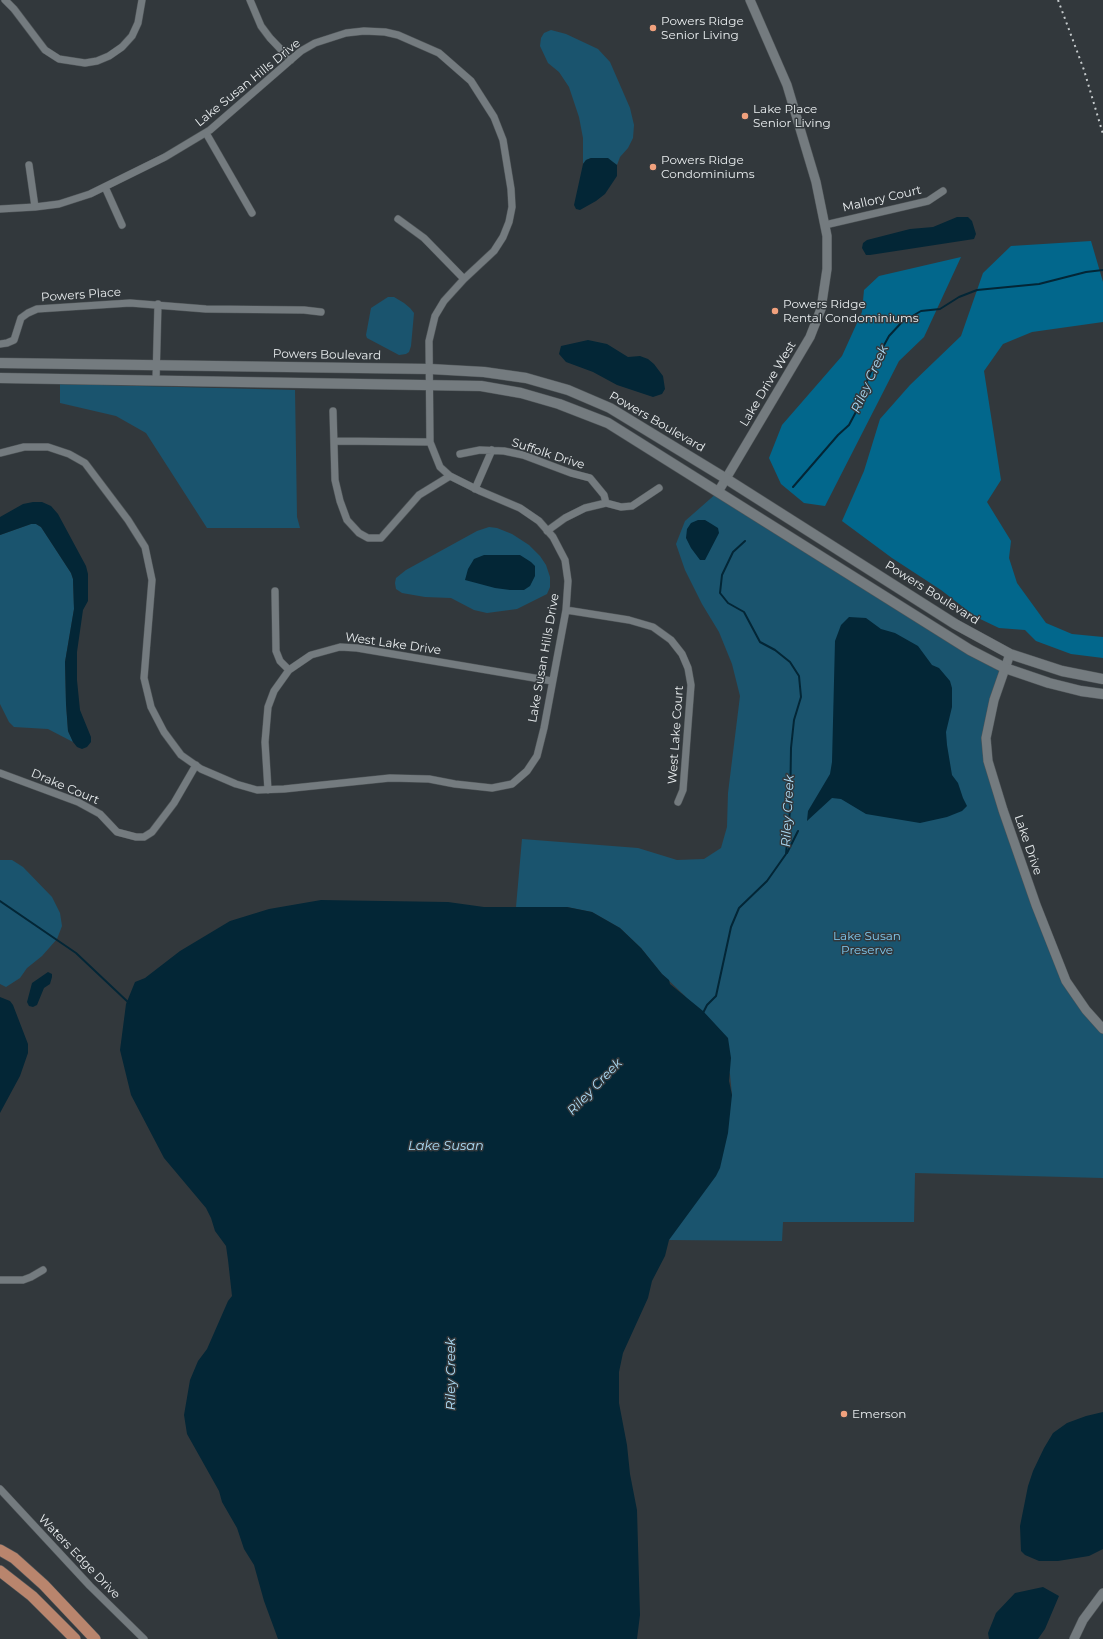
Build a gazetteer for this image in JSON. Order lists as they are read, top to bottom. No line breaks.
{"streets":{"main road":["Powers Boulevard"],"street":["Lake Susan Hills Drive","Mallory Court","Powers Place","Lake Drive West","Suffolk Drive","West Lake Drive","West Lake Court","Drake Court","Lake Drive","Waters Edge Drive"]},"crossings":[["Lake Susan Hills Drive","Powers Boulevard"],["Lake Susan Hills Drive","Suffolk Drive"],["Lake Susan Hills Drive","West Lake Drive"],["Lake Susan Hills Drive","West Lake Court"],["Lake Susan Hills Drive","Drake Court"],["Mallory Court","Lake Drive West"],["Powers Boulevard","Lake Drive West"],["Powers Boulevard","Lake Drive"]],"water":["Riley Creek","Lake Susan"],"parks":["Lake Susan Preserve"],"places":["Powers Ridge Senior Living","Lake Place Senior Living","Powers Ridge Condominiums","Powers Ridge Rental Condominiums","Emerson"]}
